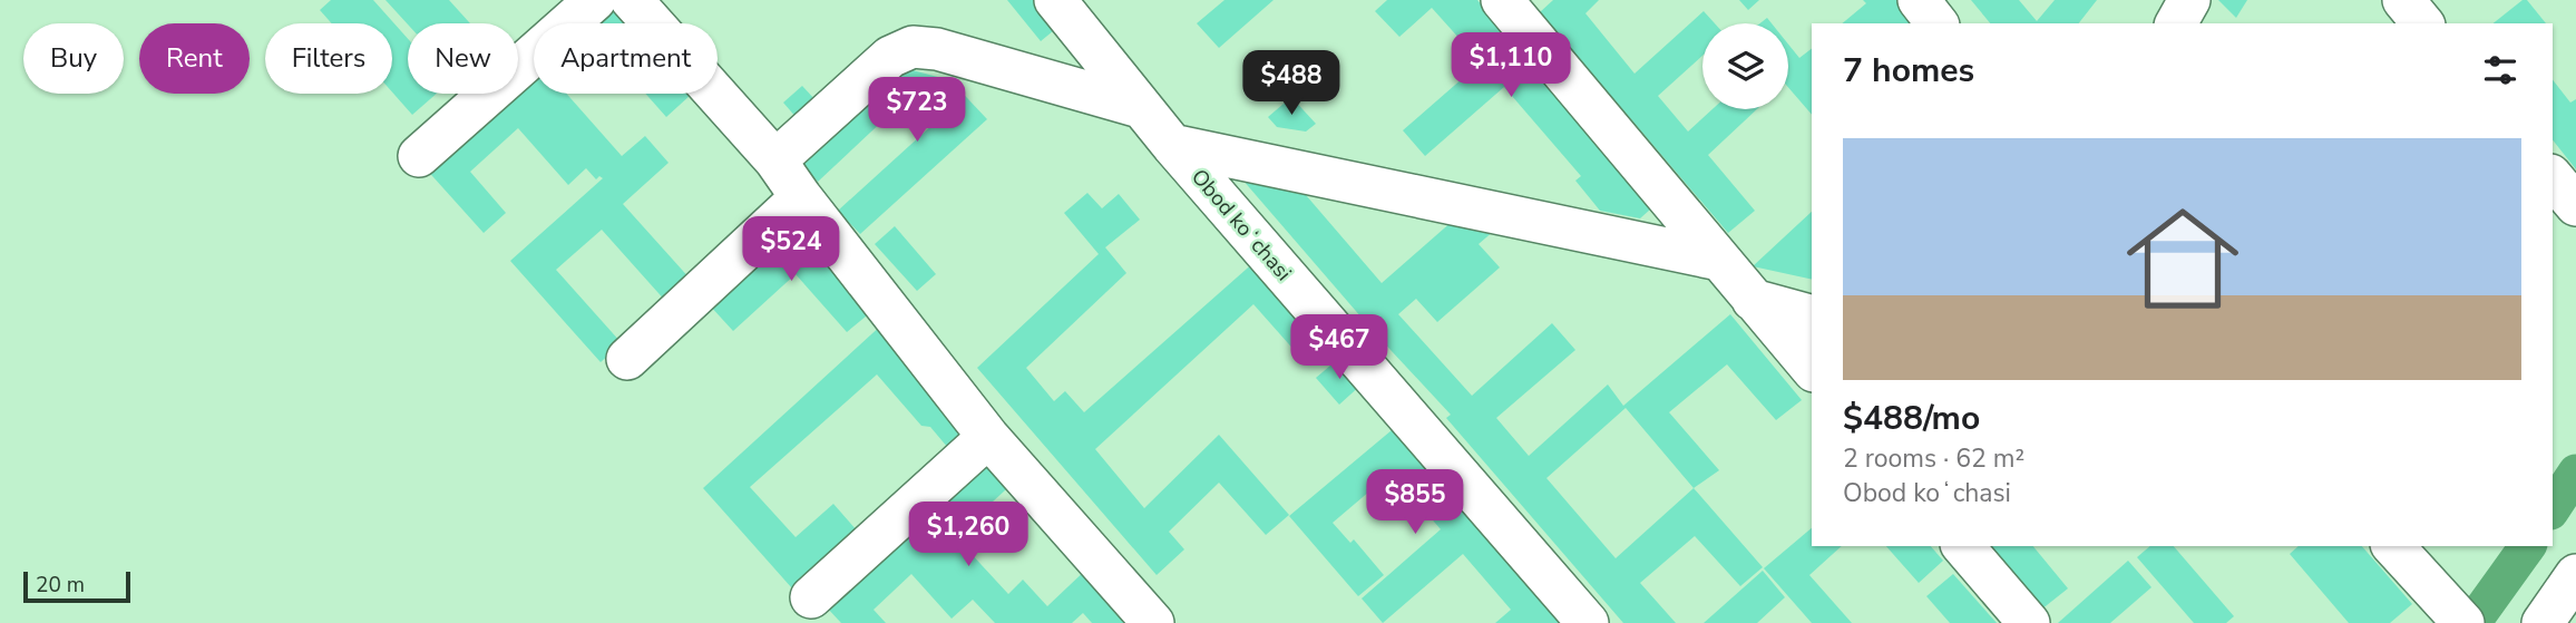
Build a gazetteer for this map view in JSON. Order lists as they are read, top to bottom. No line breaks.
{"streets":{"street":["Obod koʻchasi"]},"scale_bar":"20 m","page":{"chip":["Buy","Rent","Filters","New","Apartment"],"heading":"7 homes","price":["$1,110","$488","$723","$524","$467","$855","$1,260"],"list":[{"name":"$488/mo","note":"2 rooms · 62 m² · Obod koʻchasi"}],"scale":"20 m"}}
